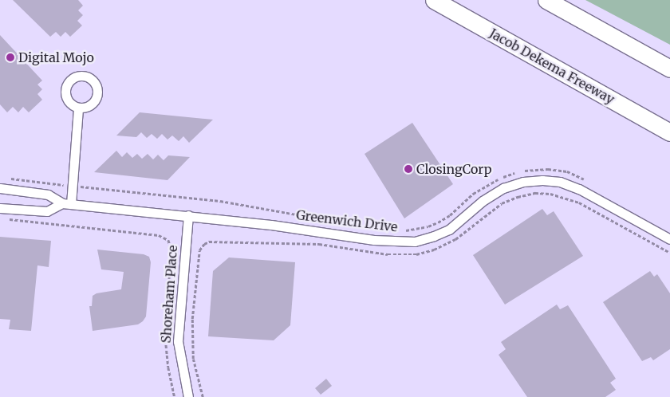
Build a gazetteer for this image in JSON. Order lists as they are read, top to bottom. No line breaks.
{"streets":{"highway":["Jacob Dekema Freeway"],"street":["Greenwich Drive","Shoreham Place"]},"crossings":[["Greenwich Drive","Shoreham Place"]],"places":["Digital Mojo","ClosingCorp"]}
